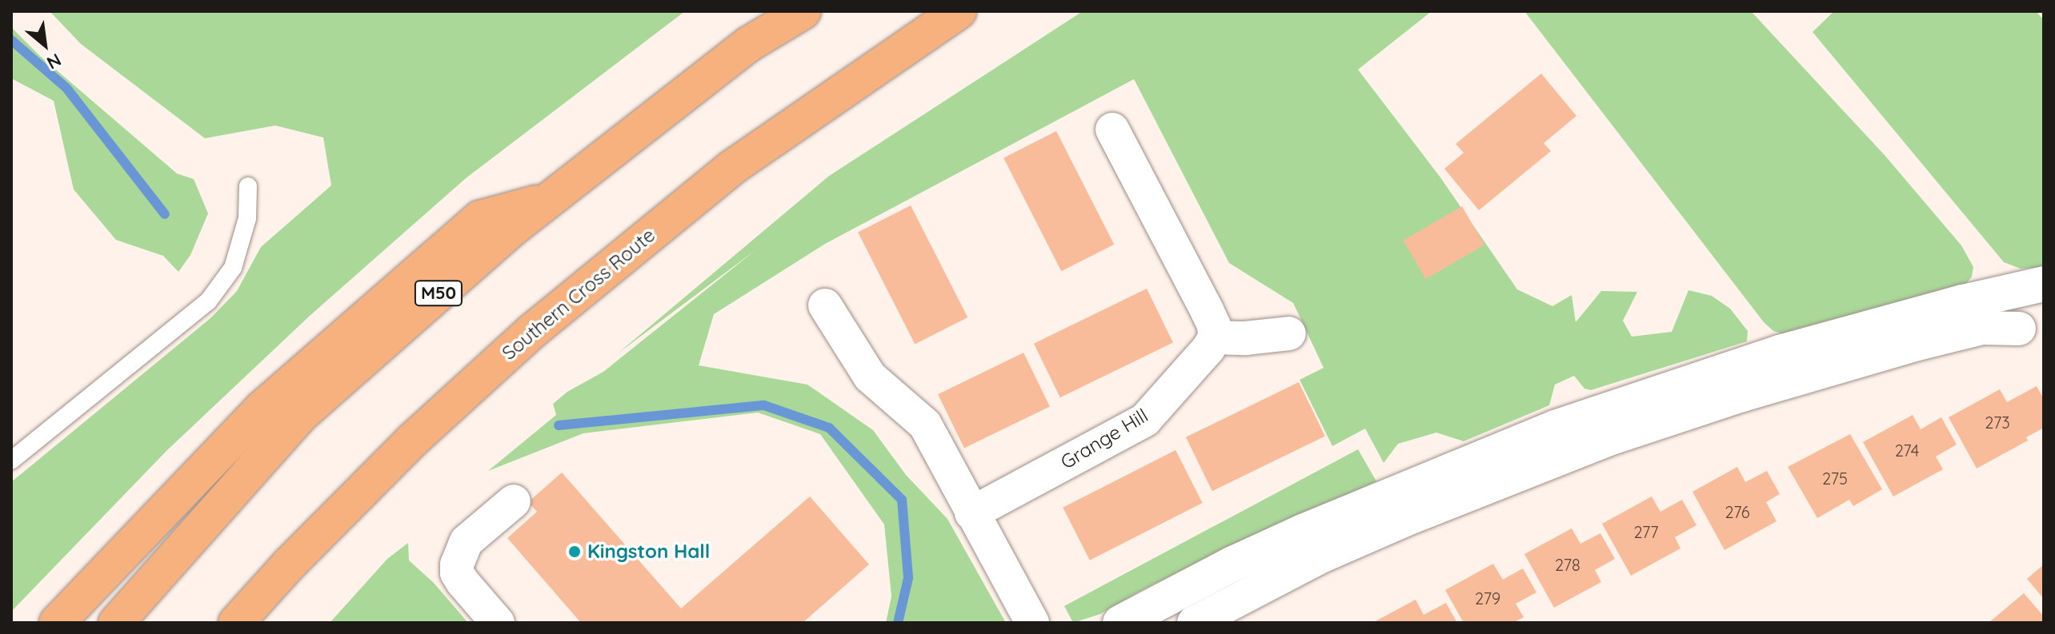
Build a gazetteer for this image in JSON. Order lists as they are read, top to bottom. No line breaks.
{"streets":{"highway":["M50","Southern Cross Route"],"street":["Grange Hill"]},"places":["Kingston Hall"],"house_numbers":["273","274","275","276","277","278","279"],"north":"bottom right"}
